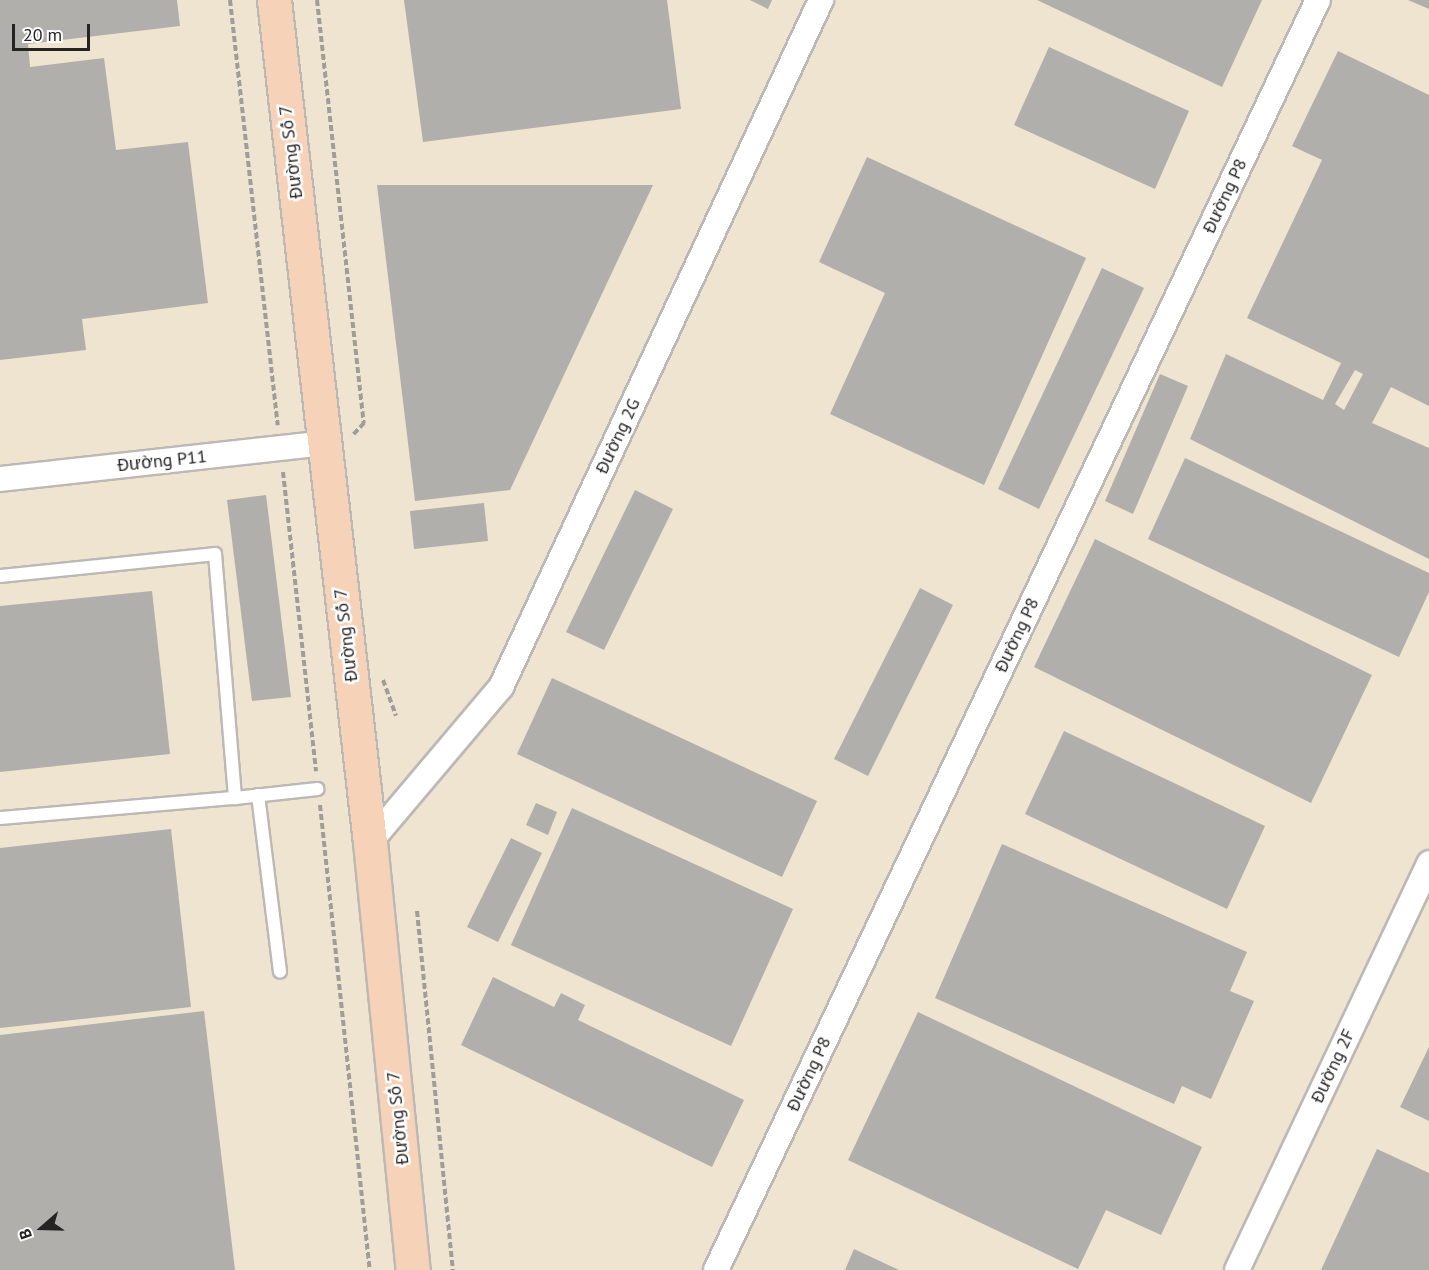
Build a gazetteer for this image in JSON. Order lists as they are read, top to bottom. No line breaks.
{"streets":{"street":["Đường Số 7","Đường P8","Đường 2G","Đường P11","Đường 2F"]},"crossings":[["Đường Số 7","Đường 2G"],["Đường Số 7","Đường P11"]],"scale_bar":"20 m","north":"left"}
